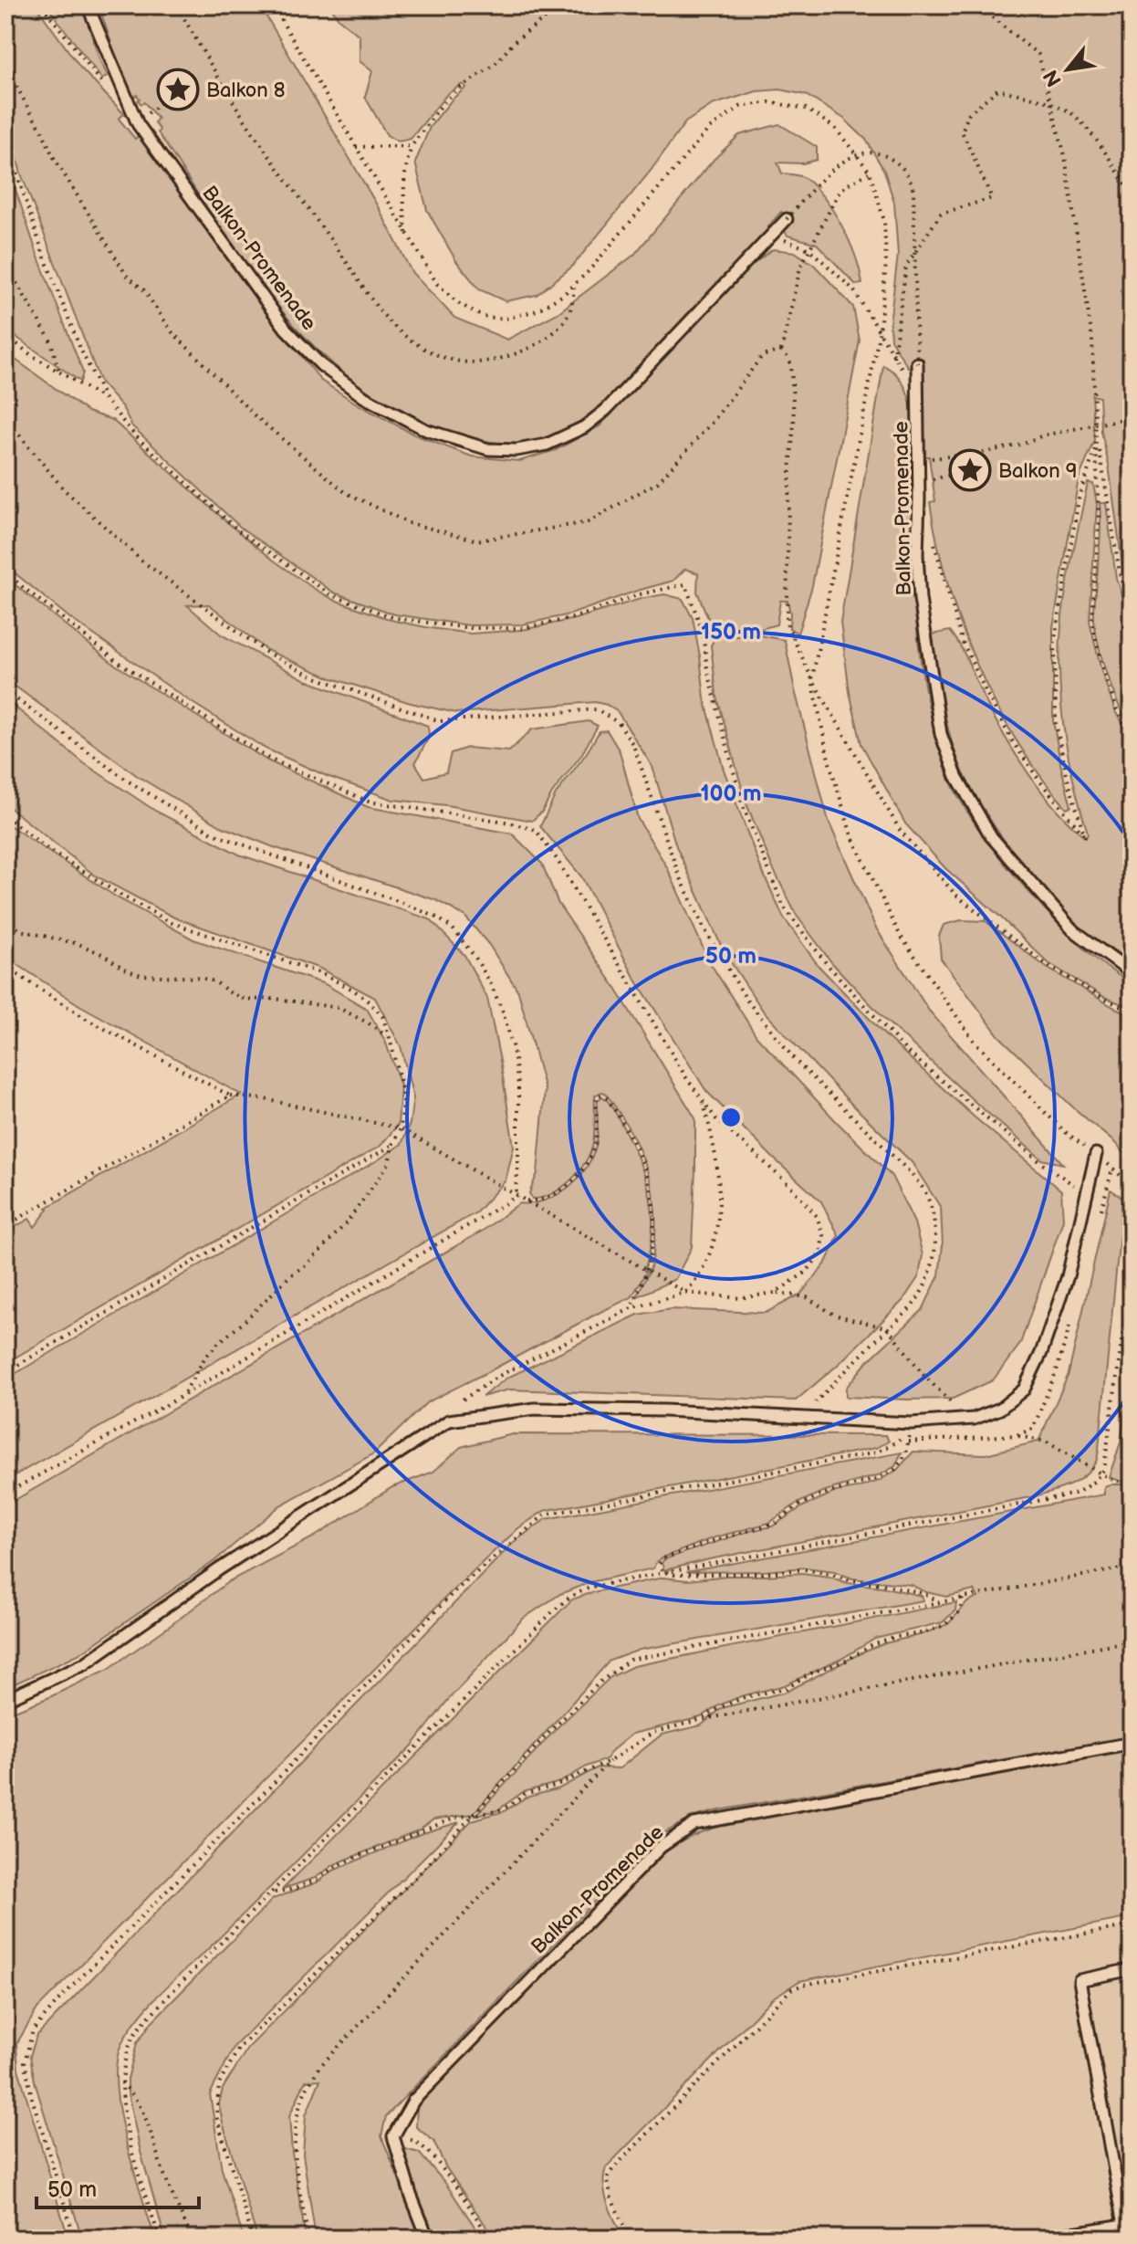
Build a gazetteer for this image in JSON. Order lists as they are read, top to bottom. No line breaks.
{"streets":{"lane":["Balkon-Promenade"]},"places":{"place":["Balkon 8","Balkon 9"]},"scale_bar":"50 m","north":"bottom left","rings":["150 m","100 m","50 m"]}
